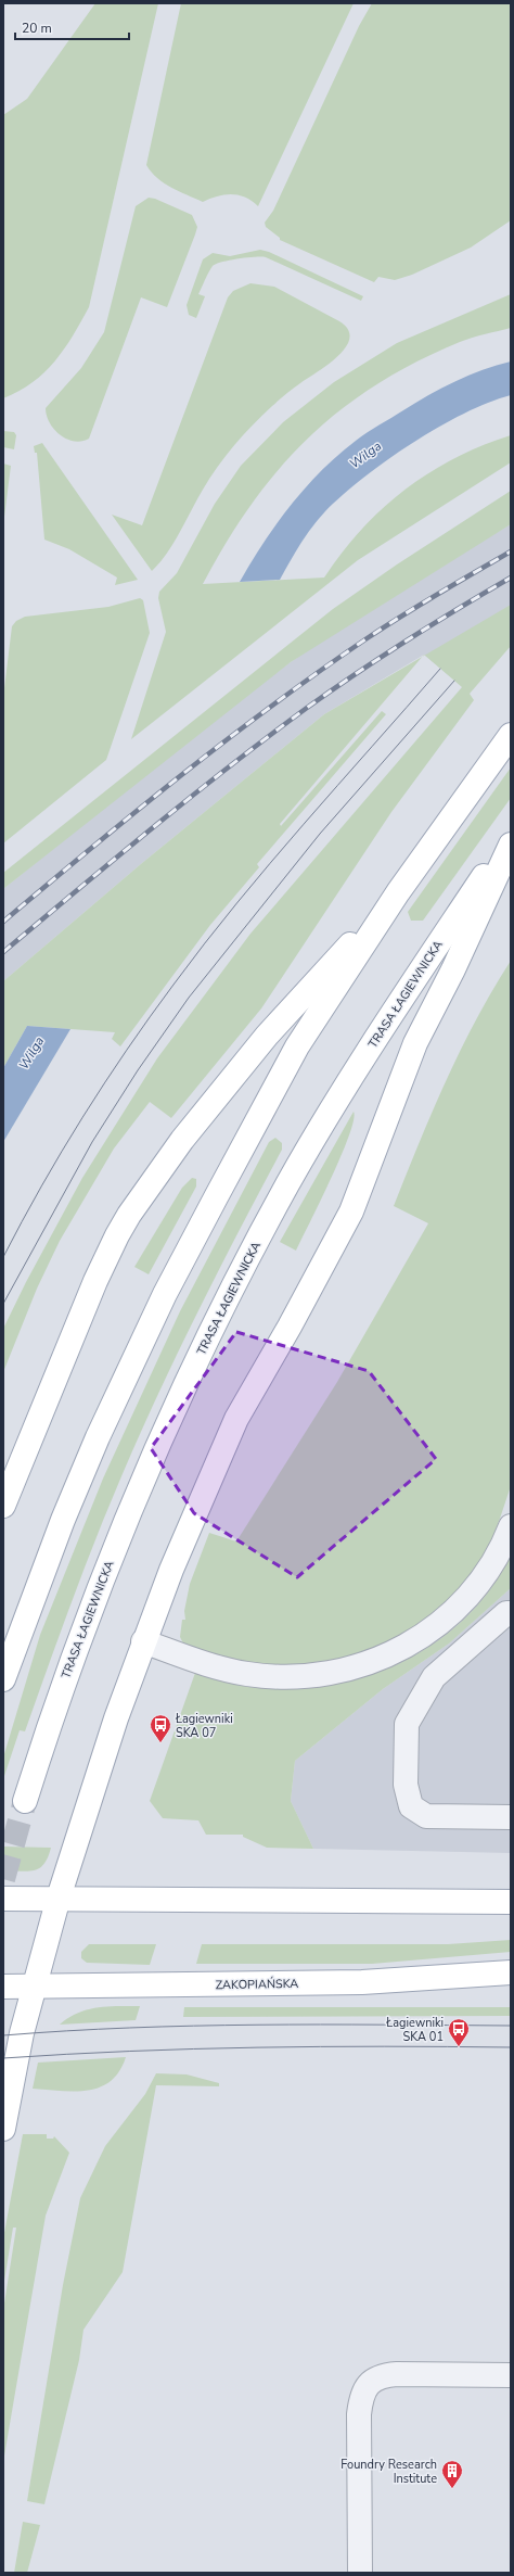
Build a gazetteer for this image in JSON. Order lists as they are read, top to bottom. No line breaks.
{"streets":{"main road":["TRASA ŁAGIEWNICKA","ZAKOPIAŃSKA"]},"water":["Wilga"],"places":{"bus stop":["Łagiewniki SKA 07","Łagiewniki SKA 01"],"building":["Foundry Research Institute"]},"scale_bar":"20 m"}
